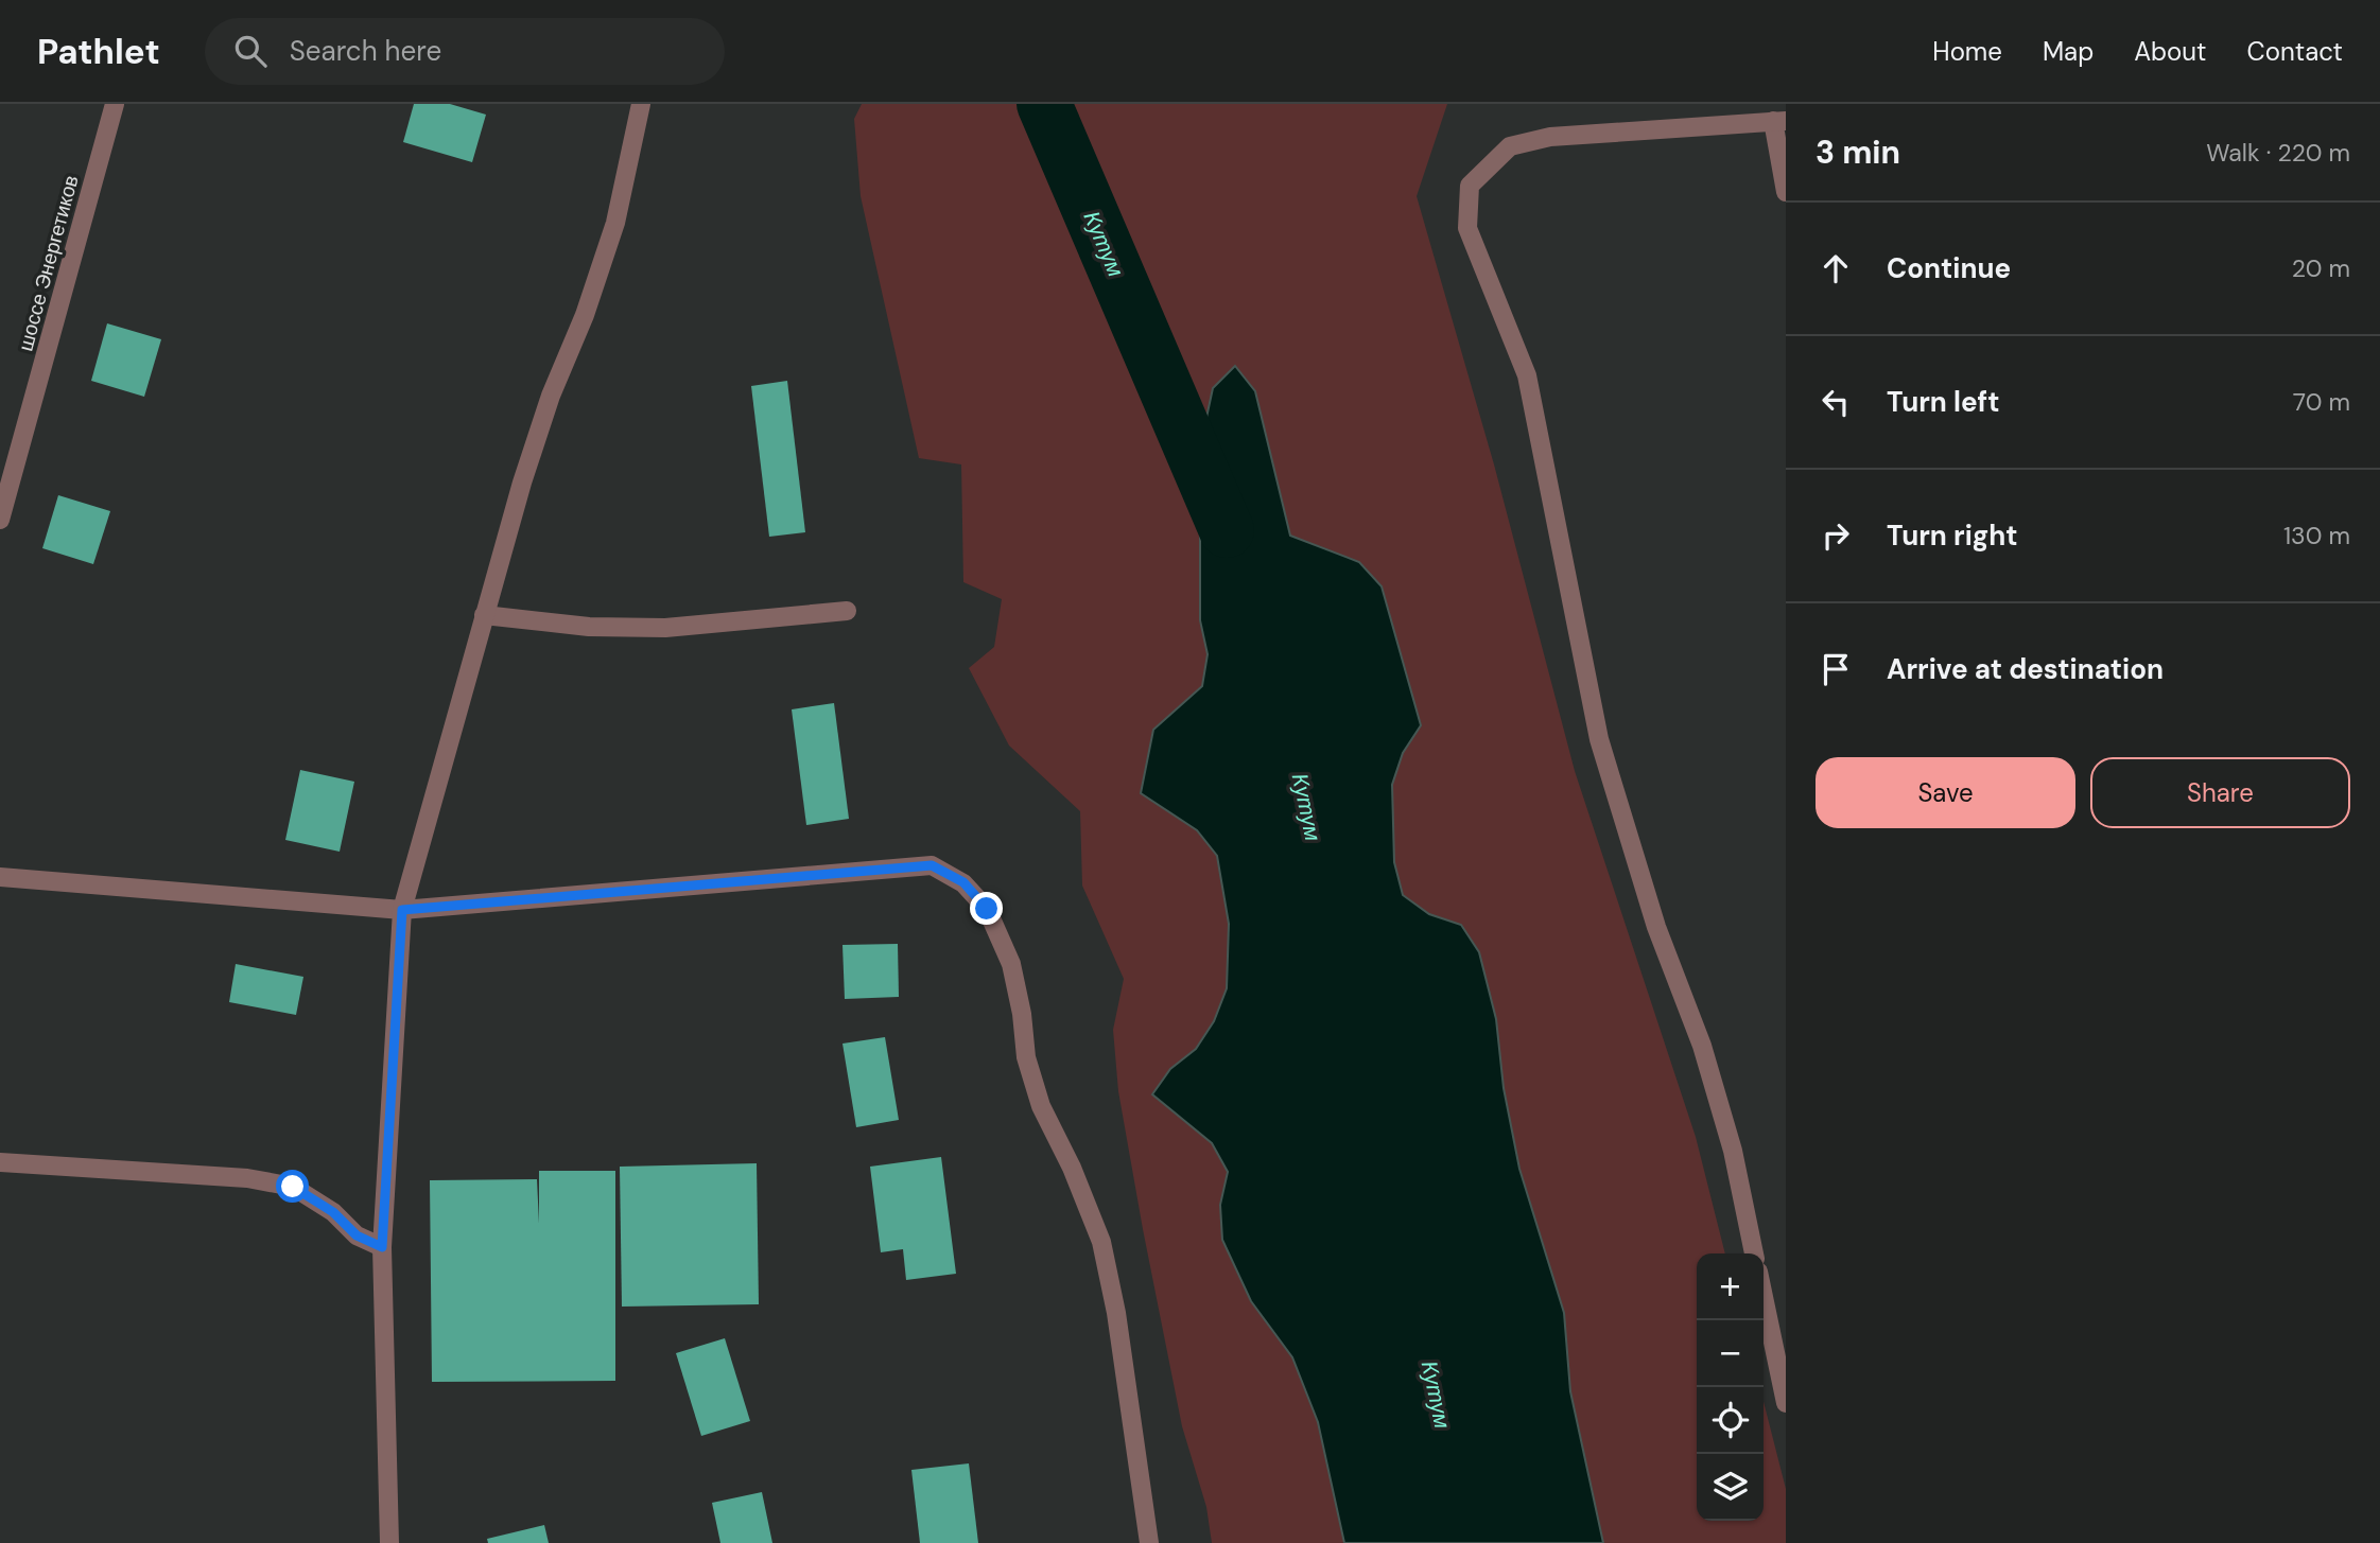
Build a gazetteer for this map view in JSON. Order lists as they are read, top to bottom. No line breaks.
{"streets":{"street":["шоссе Энергетиков"]},"water":["Кутум"],"page":{"header":"Pathlet","search":"Search here","nav":["Home","Map","About","Contact"],"heading":["3 min","Walk · 220 m"],"list":[["Continue","20 m"],["Turn left","70 m"],["Turn right","130 m"],"Arrive at destination"],"buttons":["Save","Share"],"map_buttons":["+","−"]}}
